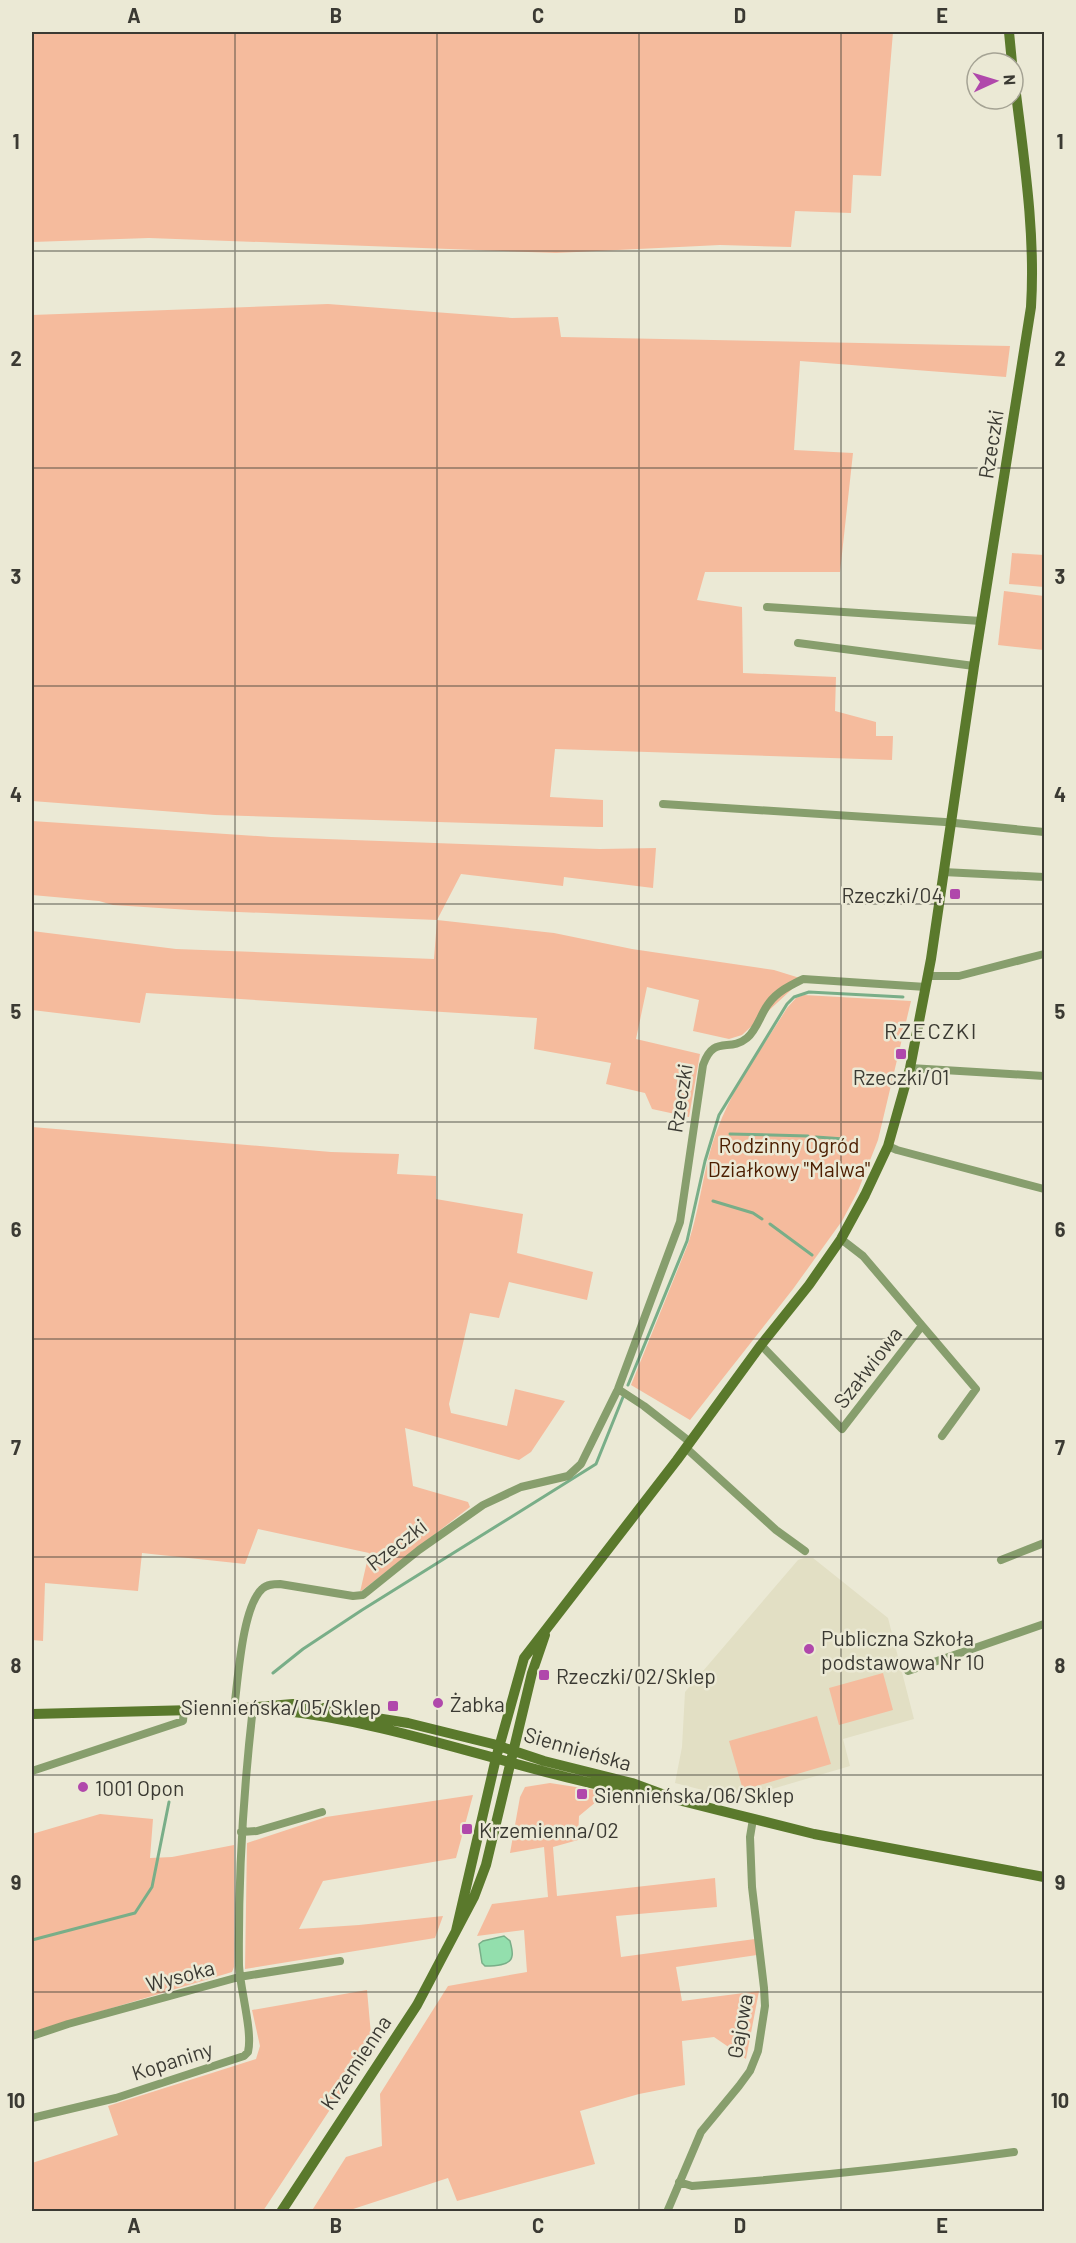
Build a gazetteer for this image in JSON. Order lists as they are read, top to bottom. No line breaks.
{"streets":{"main road":["Rzeczki","Siennieńska","Krzemienna"],"street":["Szałwiowa","Wysoka","Gajowa","Kopaniny"]},"crossings":[["Rzeczki","Szałwiowa"],["Rzeczki","Siennieńska"],["Rzeczki","Krzemienna"],["Siennieńska","Gajowa"],["Siennieńska","Krzemienna"],["Wysoka","Kopaniny"]],"districts":["RZECZKI"],"parks":["Rodzinny Ogród Działkowy \"Malwa\""],"places":{"transit":["Rzeczki/04","Rzeczki/01","Rzeczki/02/Sklep","Siennieńska/05/Sklep","Siennieńska/06/Sklep","Krzemienna/02"],"other":["Publiczna Szkoła podstawowa Nr 10","Żabka","1001 Opon"]},"north":"right","grid":{"columns":["A","B","C","D","E"],"rows":["1","2","3","4","5","6","7","8","9","10"]}}
